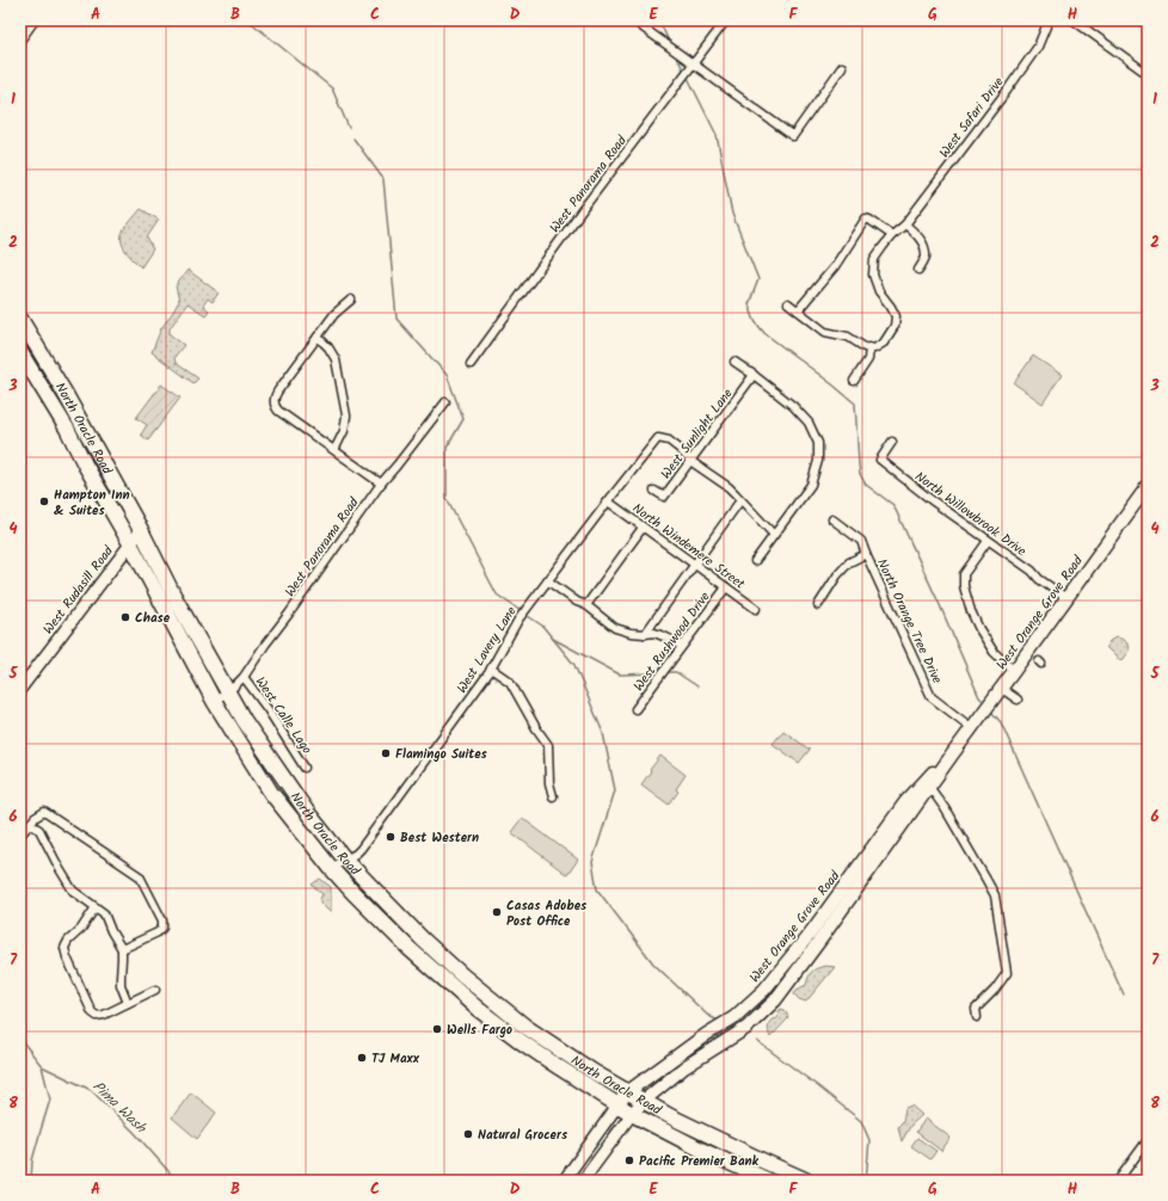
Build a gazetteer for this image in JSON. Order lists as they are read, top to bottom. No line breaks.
{"streets":{"highway":["North Oracle Road"],"main road":["West Orange Grove Road"],"street":["West Safari Drive","West Panorama Road","West Sunlight Lane","North Willowbrook Drive","North Windemere Street","West Rudasill Road","North Orange Tree Drive","West Rushwood Drive","West Lavery Lane","West Calle Lago"]},"crossings":[["West Panorama Road","North Oracle Road"],["West Panorama Road","West Calle Lago"],["North Oracle Road","West Rudasill Road"],["North Oracle Road","West Orange Grove Road"],["North Oracle Road","West Lavery Lane"],["West Sunlight Lane","West Lavery Lane"],["North Willowbrook Drive","West Orange Grove Road"],["North Windemere Street","West Rushwood Drive"],["North Windemere Street","West Lavery Lane"],["West Orange Grove Road","North Orange Tree Drive"]],"water":["Pima Wash"],"places":["Hampton Inn & Suites","Chase","Flamingo Suites","Best Western","Casas Adobes Post Office","Wells Fargo","TJ Maxx","Natural Grocers","Pacific Premier Bank"],"grid":{"columns":["A","B","C","D","E","F","G","H"],"rows":["1","2","3","4","5","6","7","8"]}}
